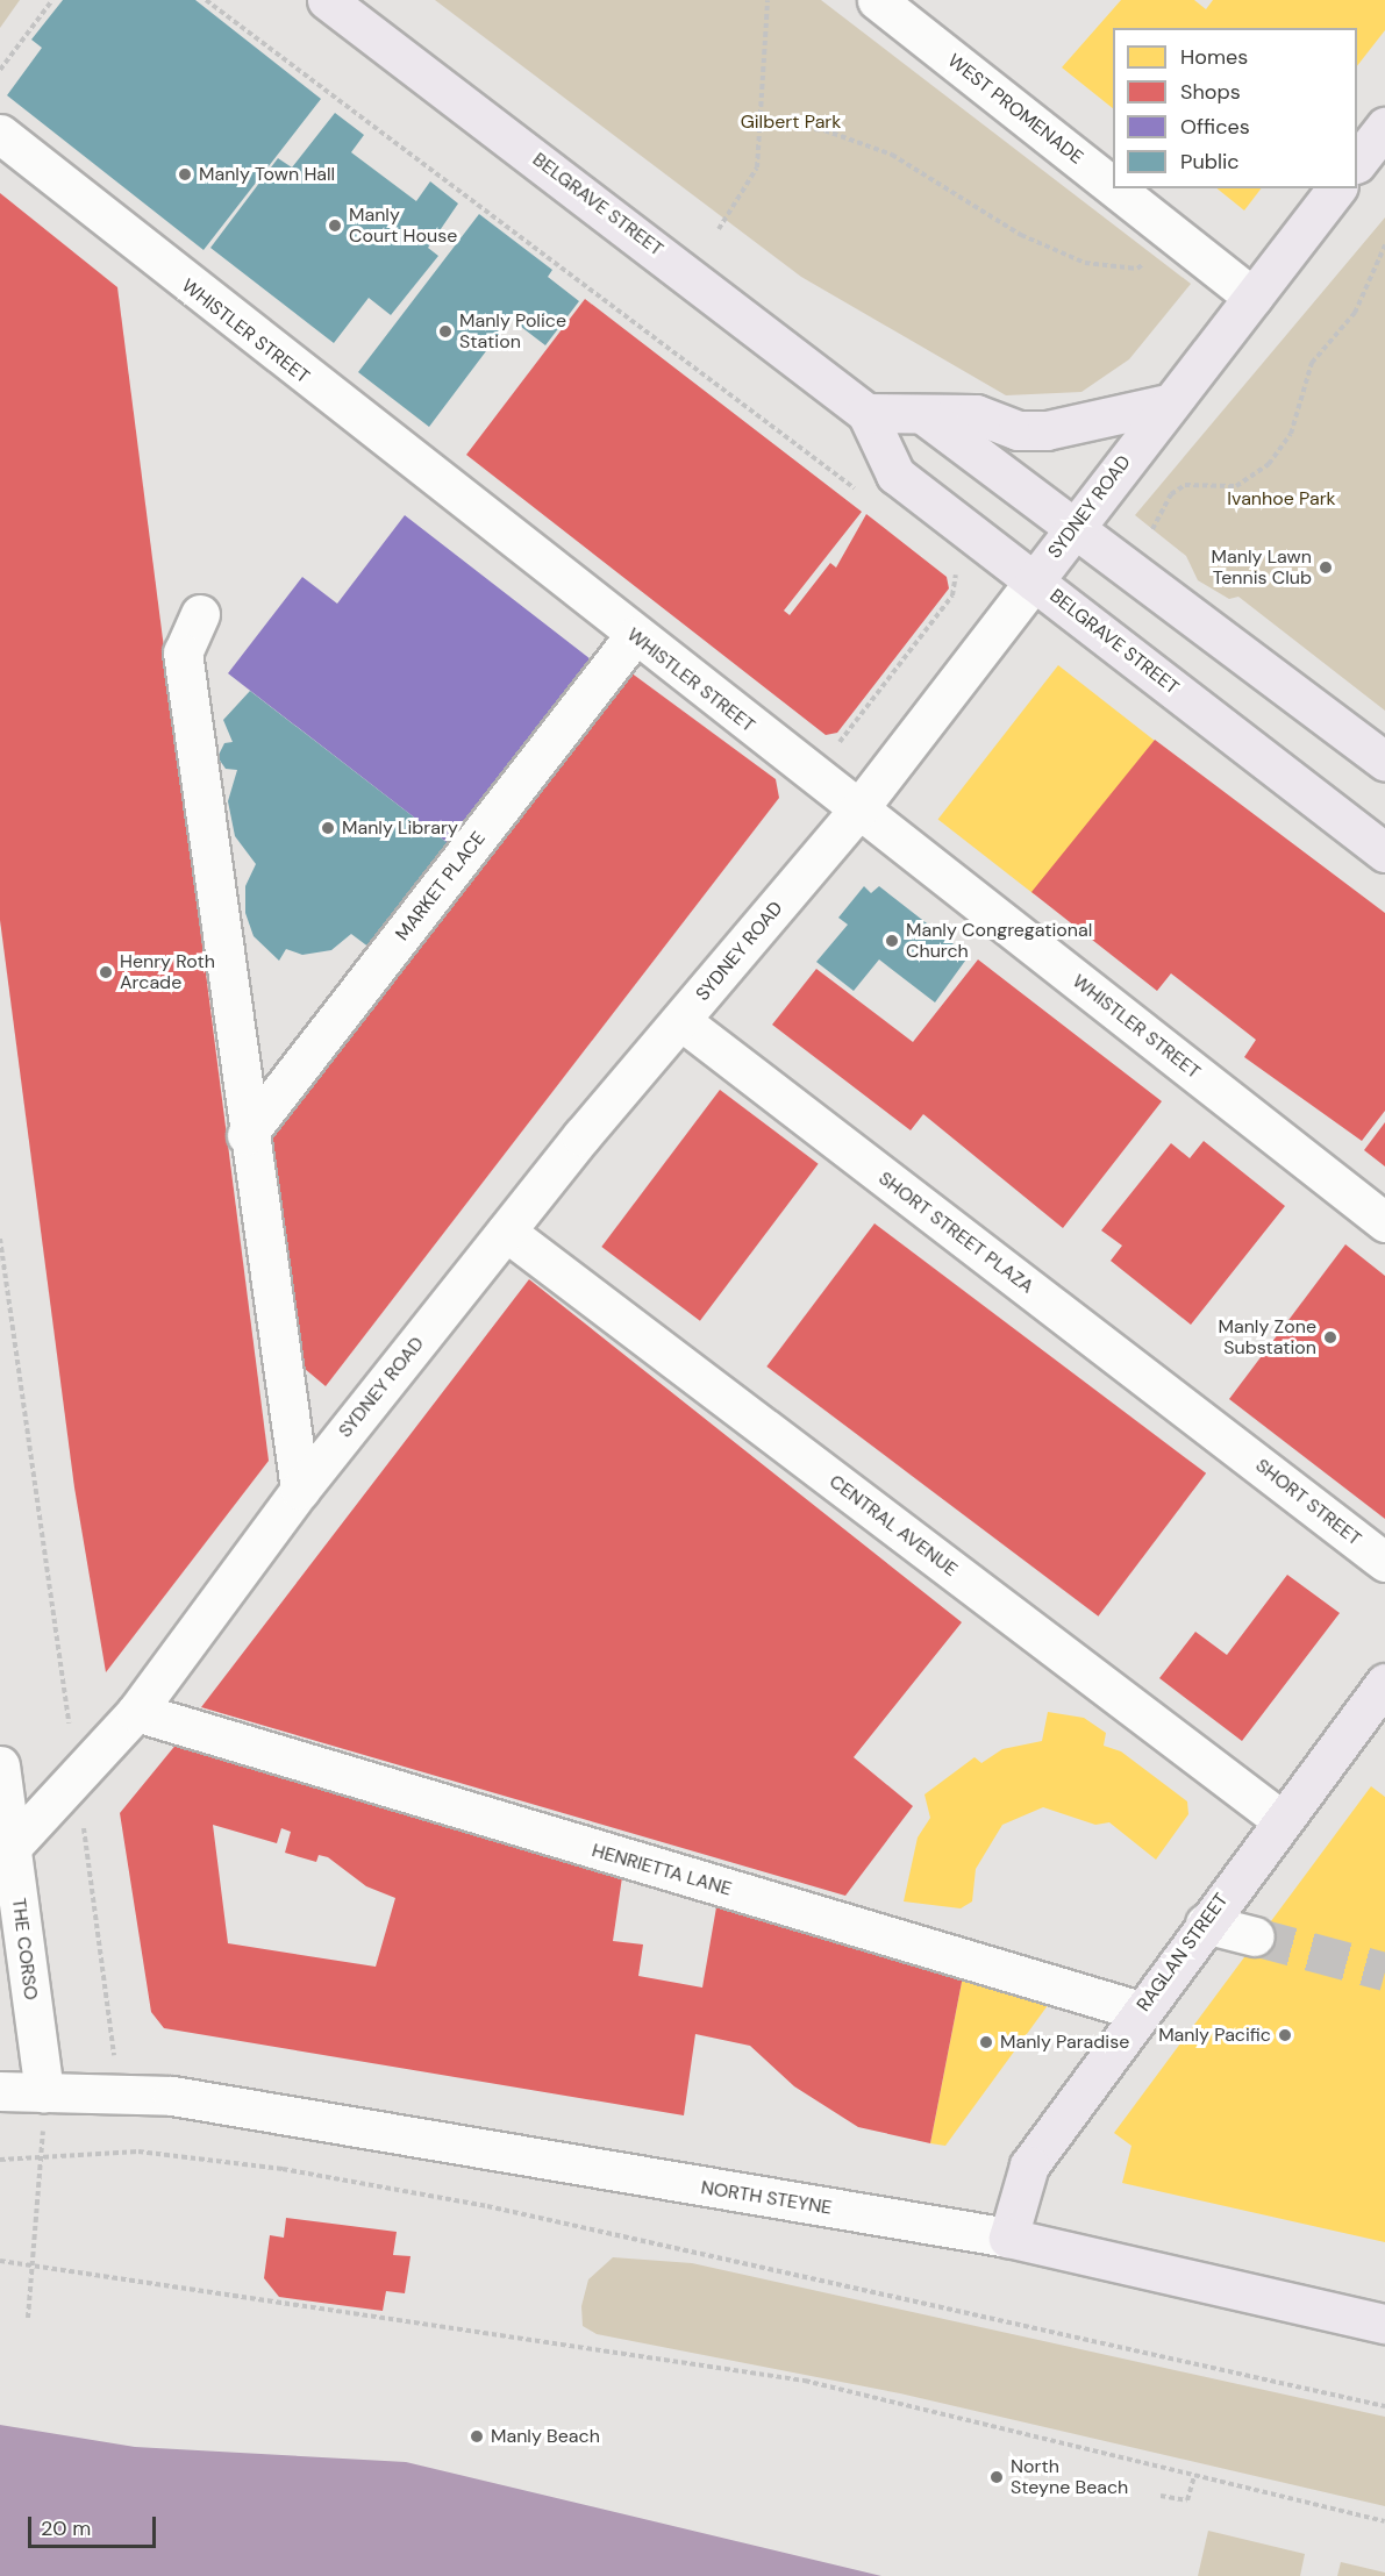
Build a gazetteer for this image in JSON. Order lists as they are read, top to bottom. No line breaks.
{"streets":{"main road":["BELGRAVE STREET","SYDNEY ROAD","RAGLAN STREET","NORTH STEYNE"],"street":["WEST PROMENADE","WHISTLER STREET","MARKET PLACE","SHORT STREET PLAZA","SHORT STREET","CENTRAL AVENUE","HENRIETTA LANE","THE CORSO"]},"crossings":[["WEST PROMENADE","SYDNEY ROAD"],["BELGRAVE STREET","SYDNEY ROAD"],["WHISTLER STREET","SYDNEY ROAD"],["WHISTLER STREET","MARKET PLACE"],["SYDNEY ROAD","SHORT STREET PLAZA"],["SYDNEY ROAD","CENTRAL AVENUE"],["SYDNEY ROAD","HENRIETTA LANE"],["SYDNEY ROAD","THE CORSO"],["SHORT STREET PLAZA","SHORT STREET"],["CENTRAL AVENUE","RAGLAN STREET"],["HENRIETTA LANE","RAGLAN STREET"],["THE CORSO","NORTH STEYNE"],["RAGLAN STREET","NORTH STEYNE"]],"parks":["Gilbert Park","Ivanhoe Park"],"places":["Manly Town Hall","Manly Court House","Manly Police Station","Manly Lawn Tennis Club","Manly Library","Manly Congregational Church","Henry Roth Arcade","Manly Zone Substation","Manly Pacific","Manly Paradise","Manly Beach","North Steyne Beach"],"legend":["Homes","Shops","Offices","Public"],"scale_bar":"20 m"}
